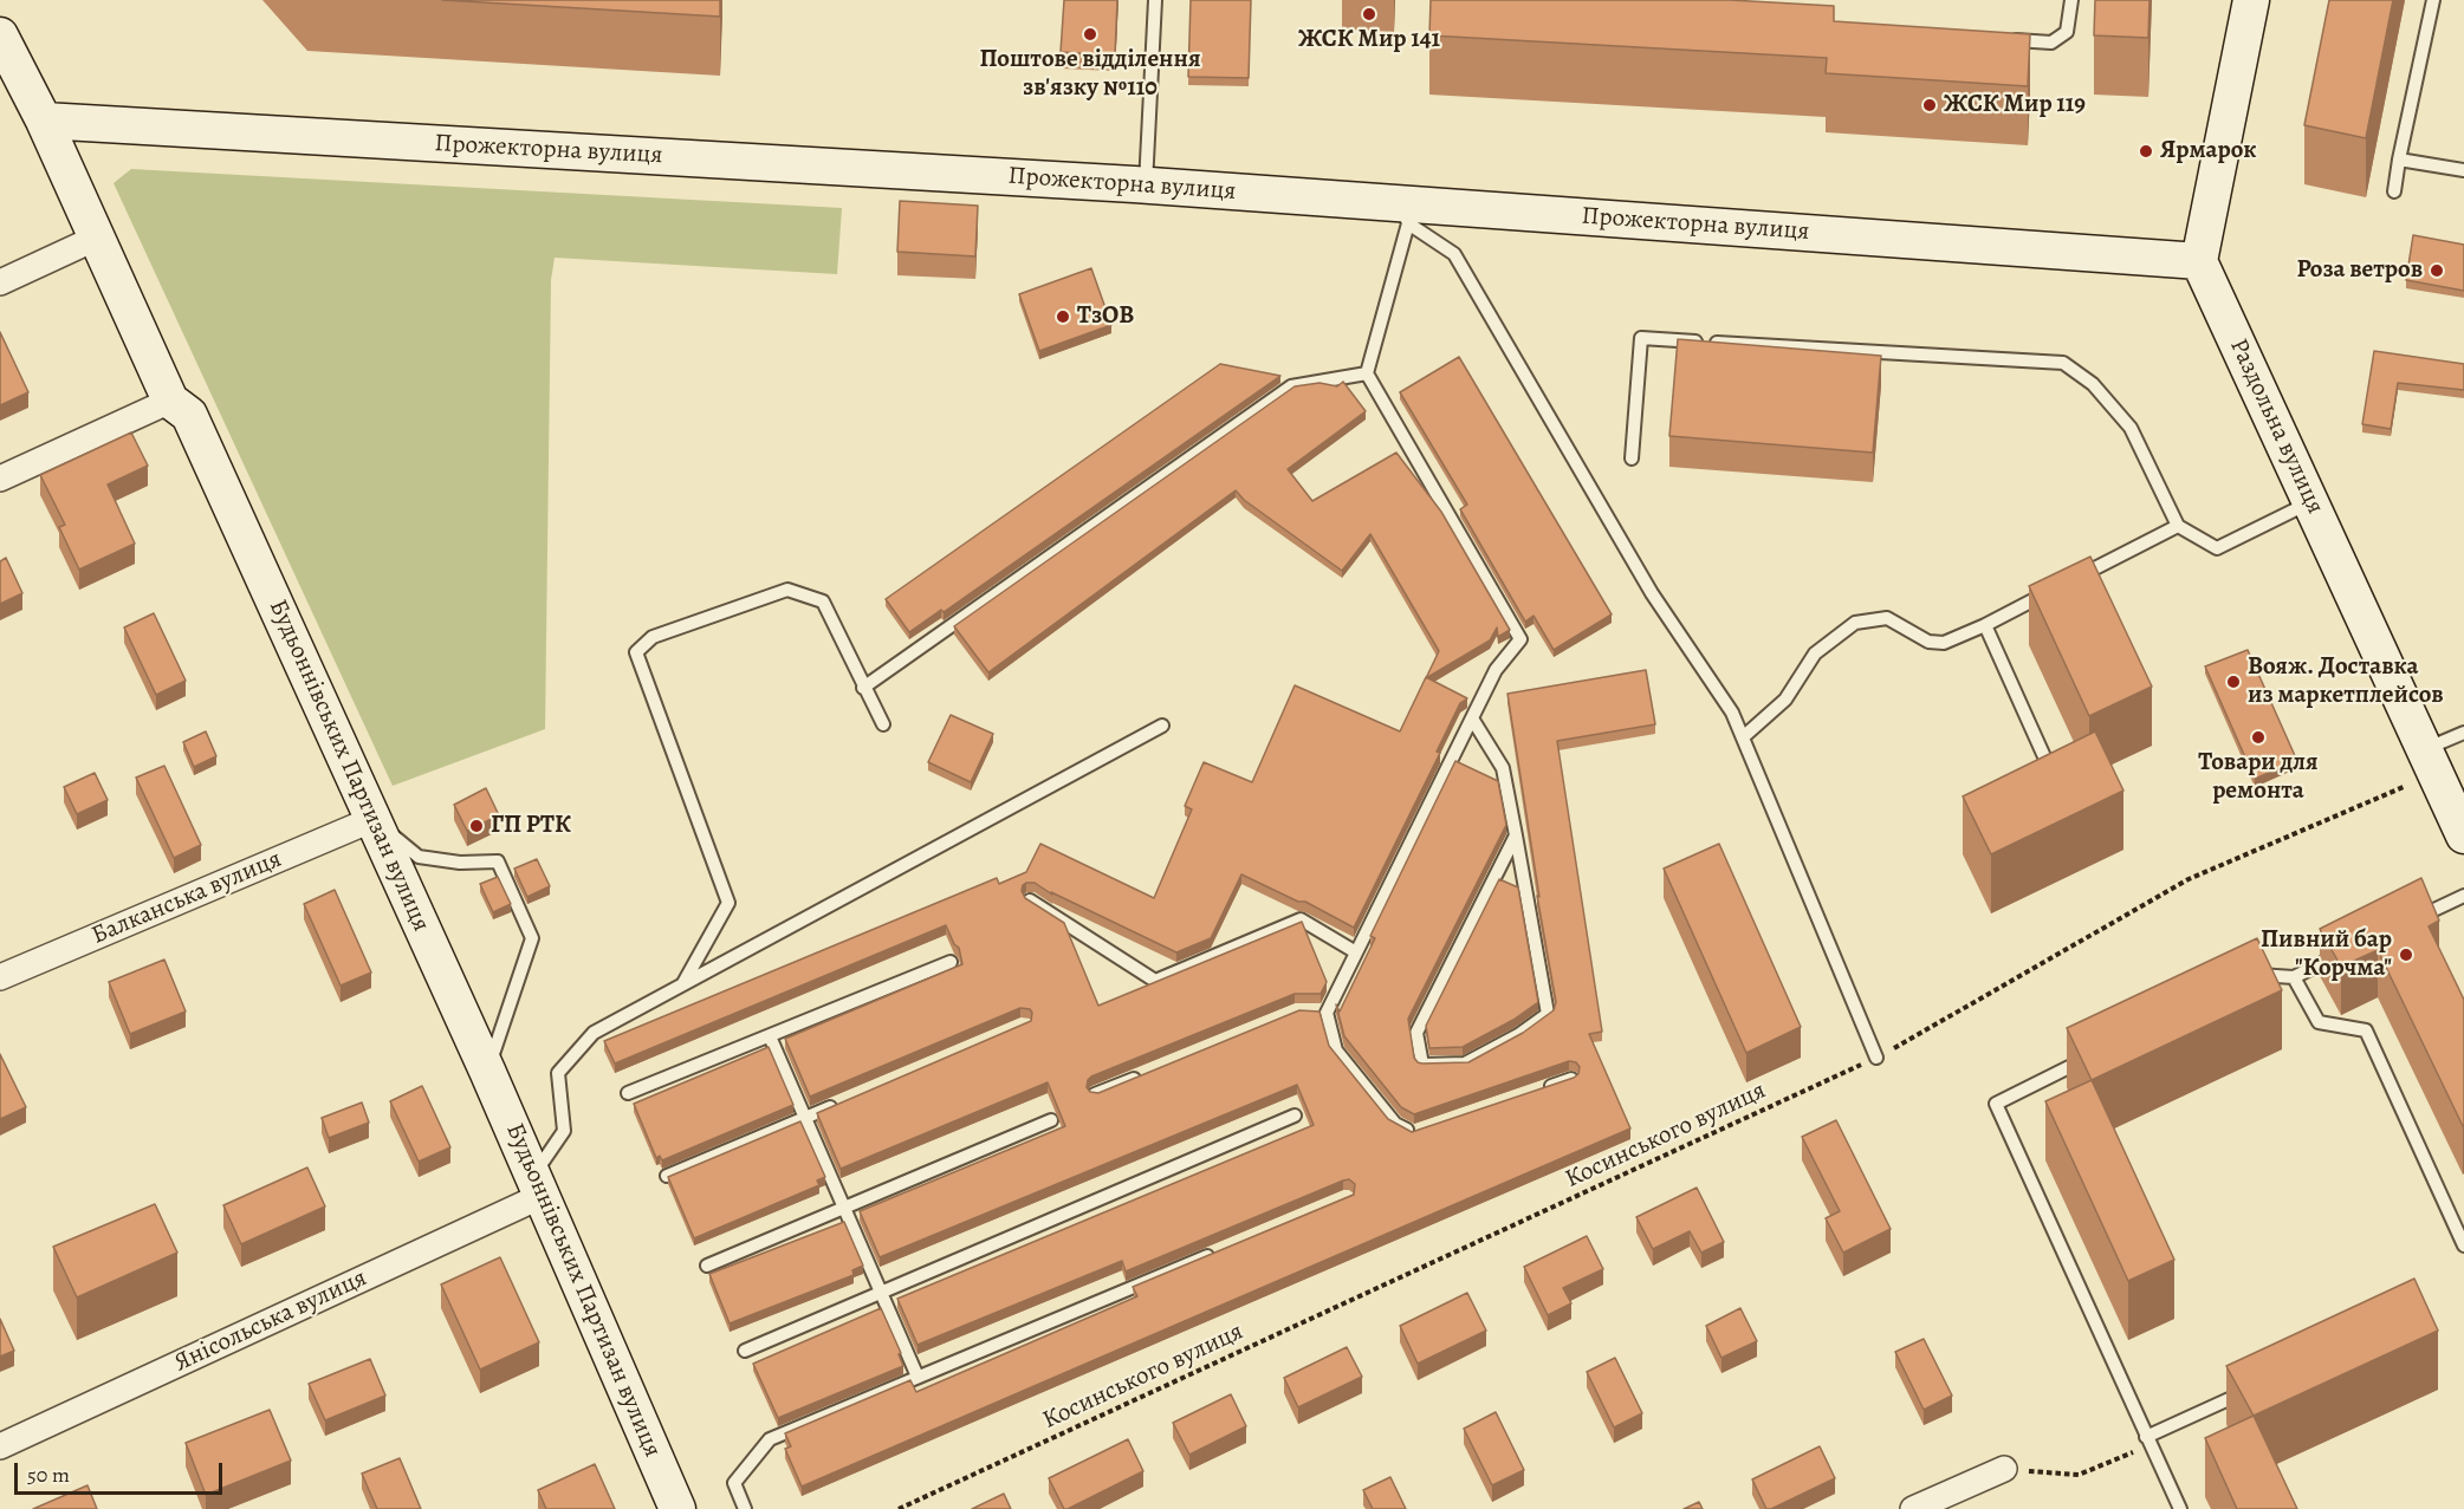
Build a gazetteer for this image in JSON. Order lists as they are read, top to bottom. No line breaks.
{"streets":{"street":["Прожекторна вулиця","Раздольна вулиця","Будьоннівських Партизан вулиця","Балканська вулиця","Янісольська вулиця"],"path":["Косинського вулиця"]},"crossings":[["Прожекторна вулиця","Раздольна вулиця"],["Прожекторна вулиця","Будьоннівських Партизан вулиця"],["Раздольна вулиця","Косинського вулиця"],["Будьоннівських Партизан вулиця","Балканська вулиця"],["Будьоннівських Партизан вулиця","Янісольська вулиця"]],"places":["ЖСК Мир 141","Поштове відділення зв'язку №110","ЖСК Мир 119","Ярмарок","Роза ветров","ТзОВ","Вояж. Доставка из маркетплейсов","Товари для ремонта","ГП РТК","Пивний бар \"Корчма\""],"scale_bar":"50 m"}
